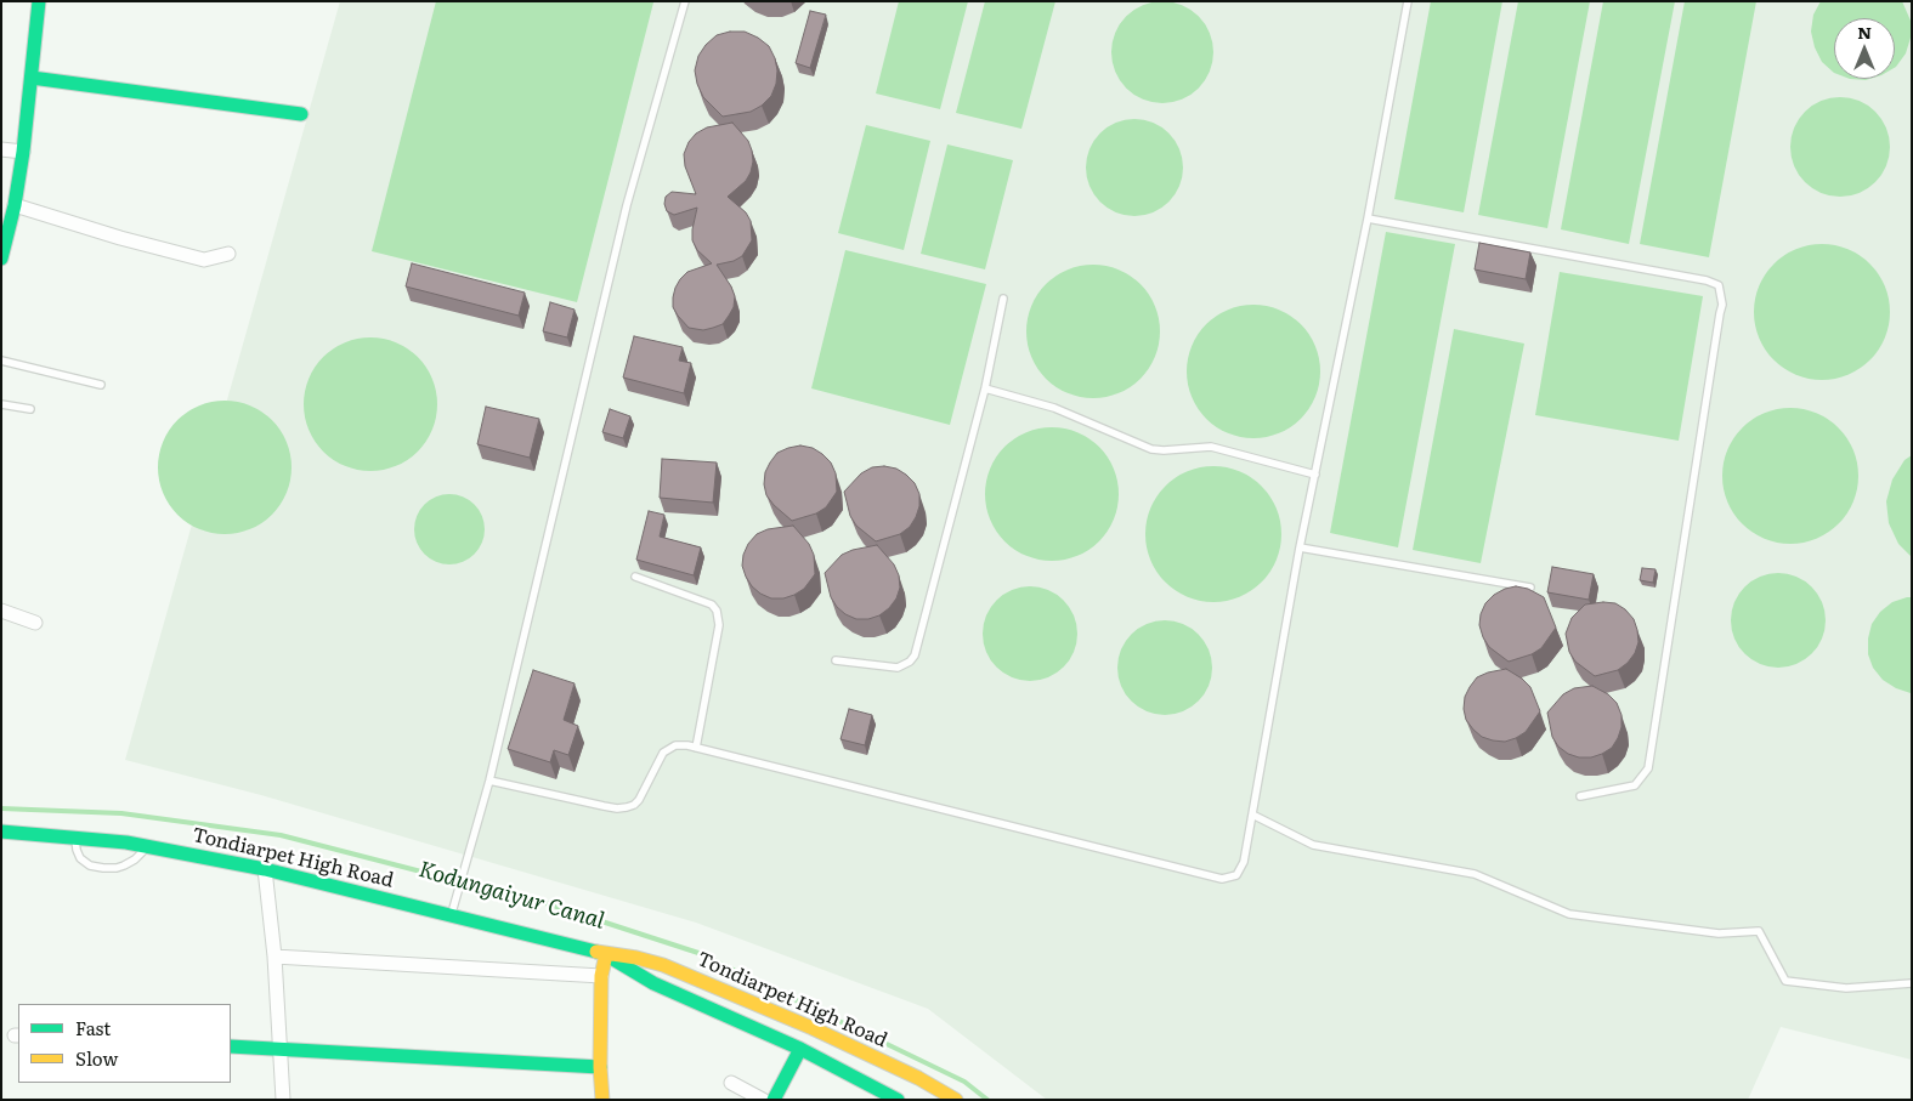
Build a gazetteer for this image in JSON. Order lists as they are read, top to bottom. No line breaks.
{"streets":{"main road":["Tondiarpet High Road"]},"water":["Kodungaiyur Canal"],"legend":["Fast","Slow"],"north":"top"}
